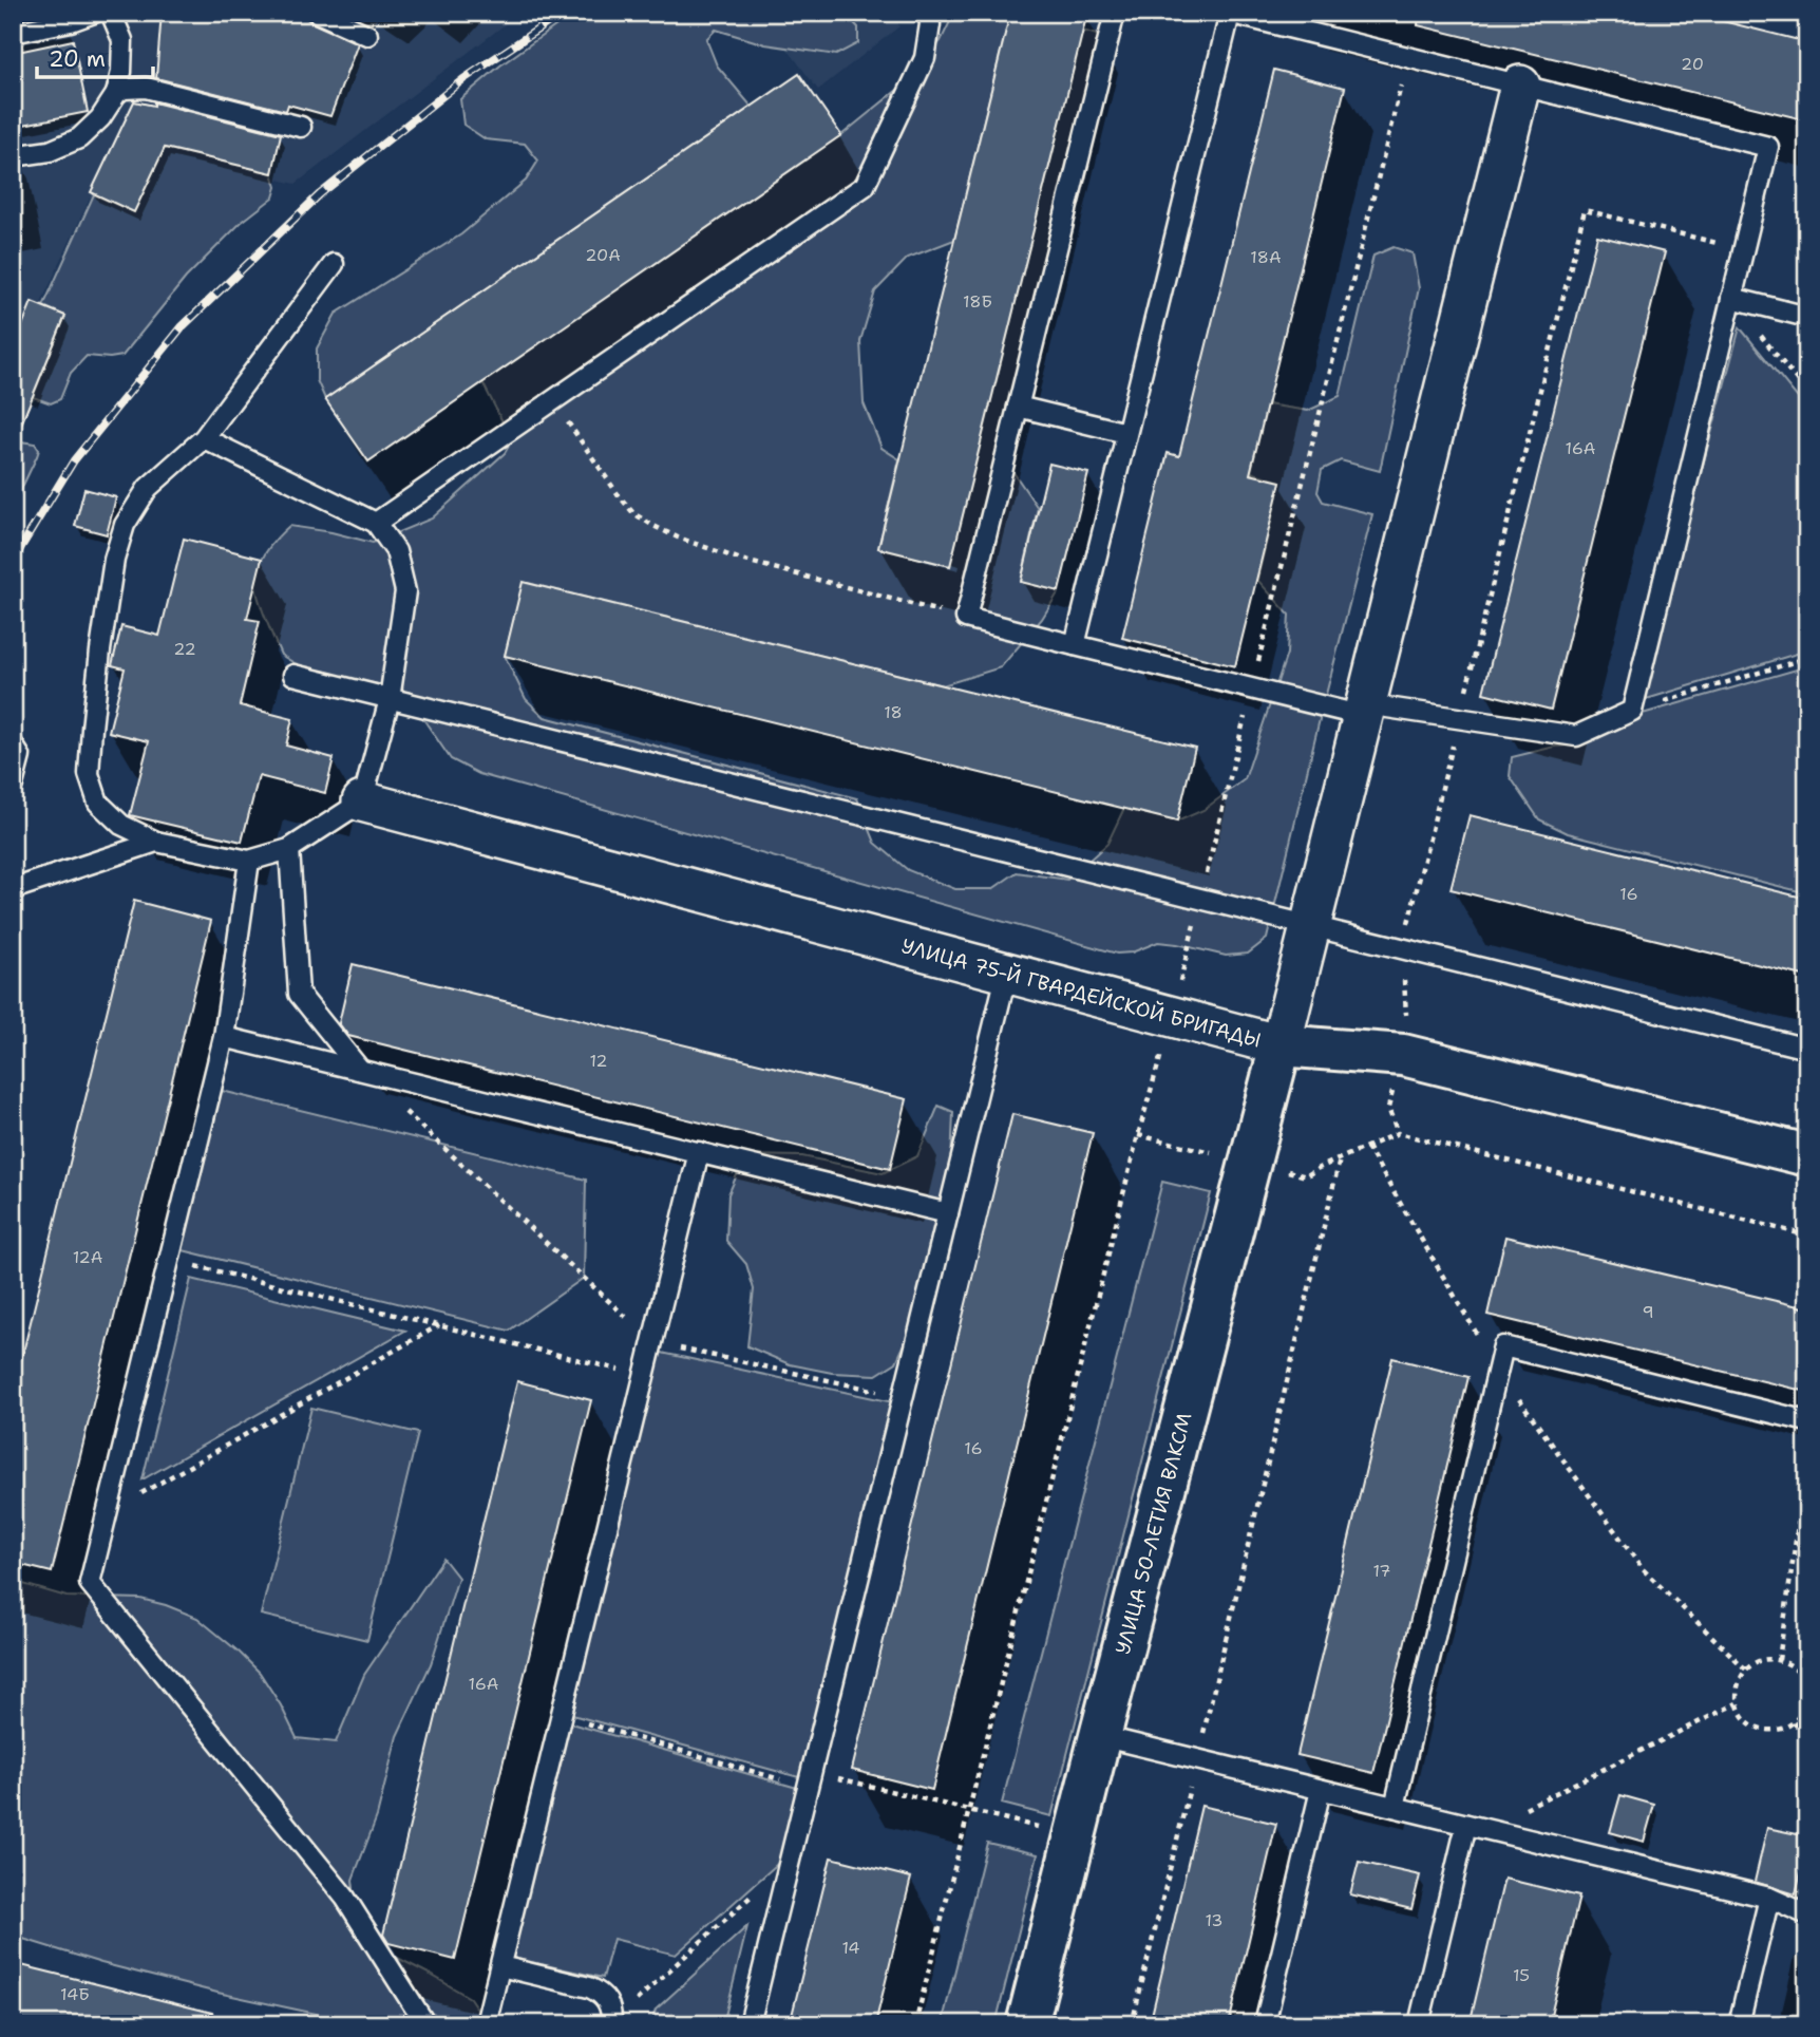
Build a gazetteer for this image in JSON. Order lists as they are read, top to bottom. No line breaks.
{"streets":{"main road":["УЛИЦА 75-Й ГВАРДЕЙСКОЙ БРИГАДЫ","УЛИЦА 50-ЛЕТИЯ ВЛКСМ"]},"crossings":[["УЛИЦА 75-Й ГВАРДЕЙСКОЙ БРИГАДЫ","УЛИЦА 50-ЛЕТИЯ ВЛКСМ"]],"house_numbers":["20","20А","18А","18Б","16А","22","18","16","12","12А","9","16","17","16А","13","14","15","14Б"],"scale_bar":"20 m"}
